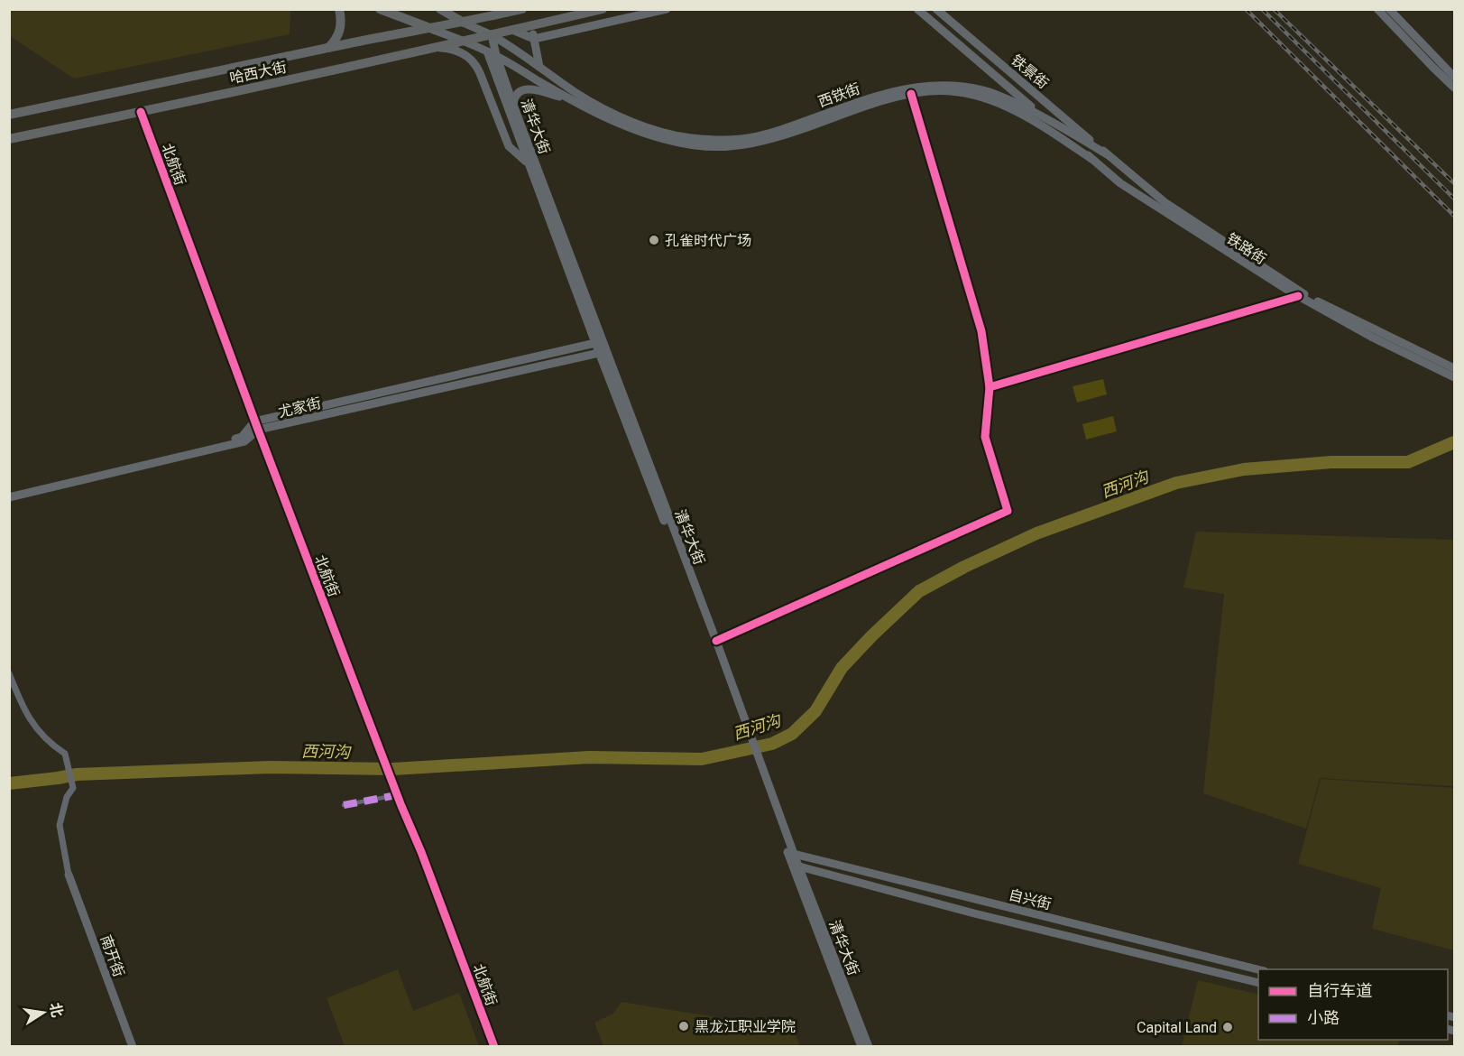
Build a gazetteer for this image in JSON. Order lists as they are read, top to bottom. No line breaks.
{"streets":{"main road":["铁景街","哈西大街","西铁街","清华大街","铁路街","尤家街","自兴街","南开街"],"street":["北航街"]},"crossings":[["铁景街","西铁街"],["铁景街","铁路街"],["哈西大街","清华大街"],["哈西大街","北航街"],["西铁街","铁路街"],["清华大街","尤家街"],["清华大街","自兴街"],["北航街","尤家街"]],"water":["西河沟"],"places":["孔雀时代广场","黑龙江职业学院","Capital Land"],"legend":["自行车道","小路"],"north":"right"}
